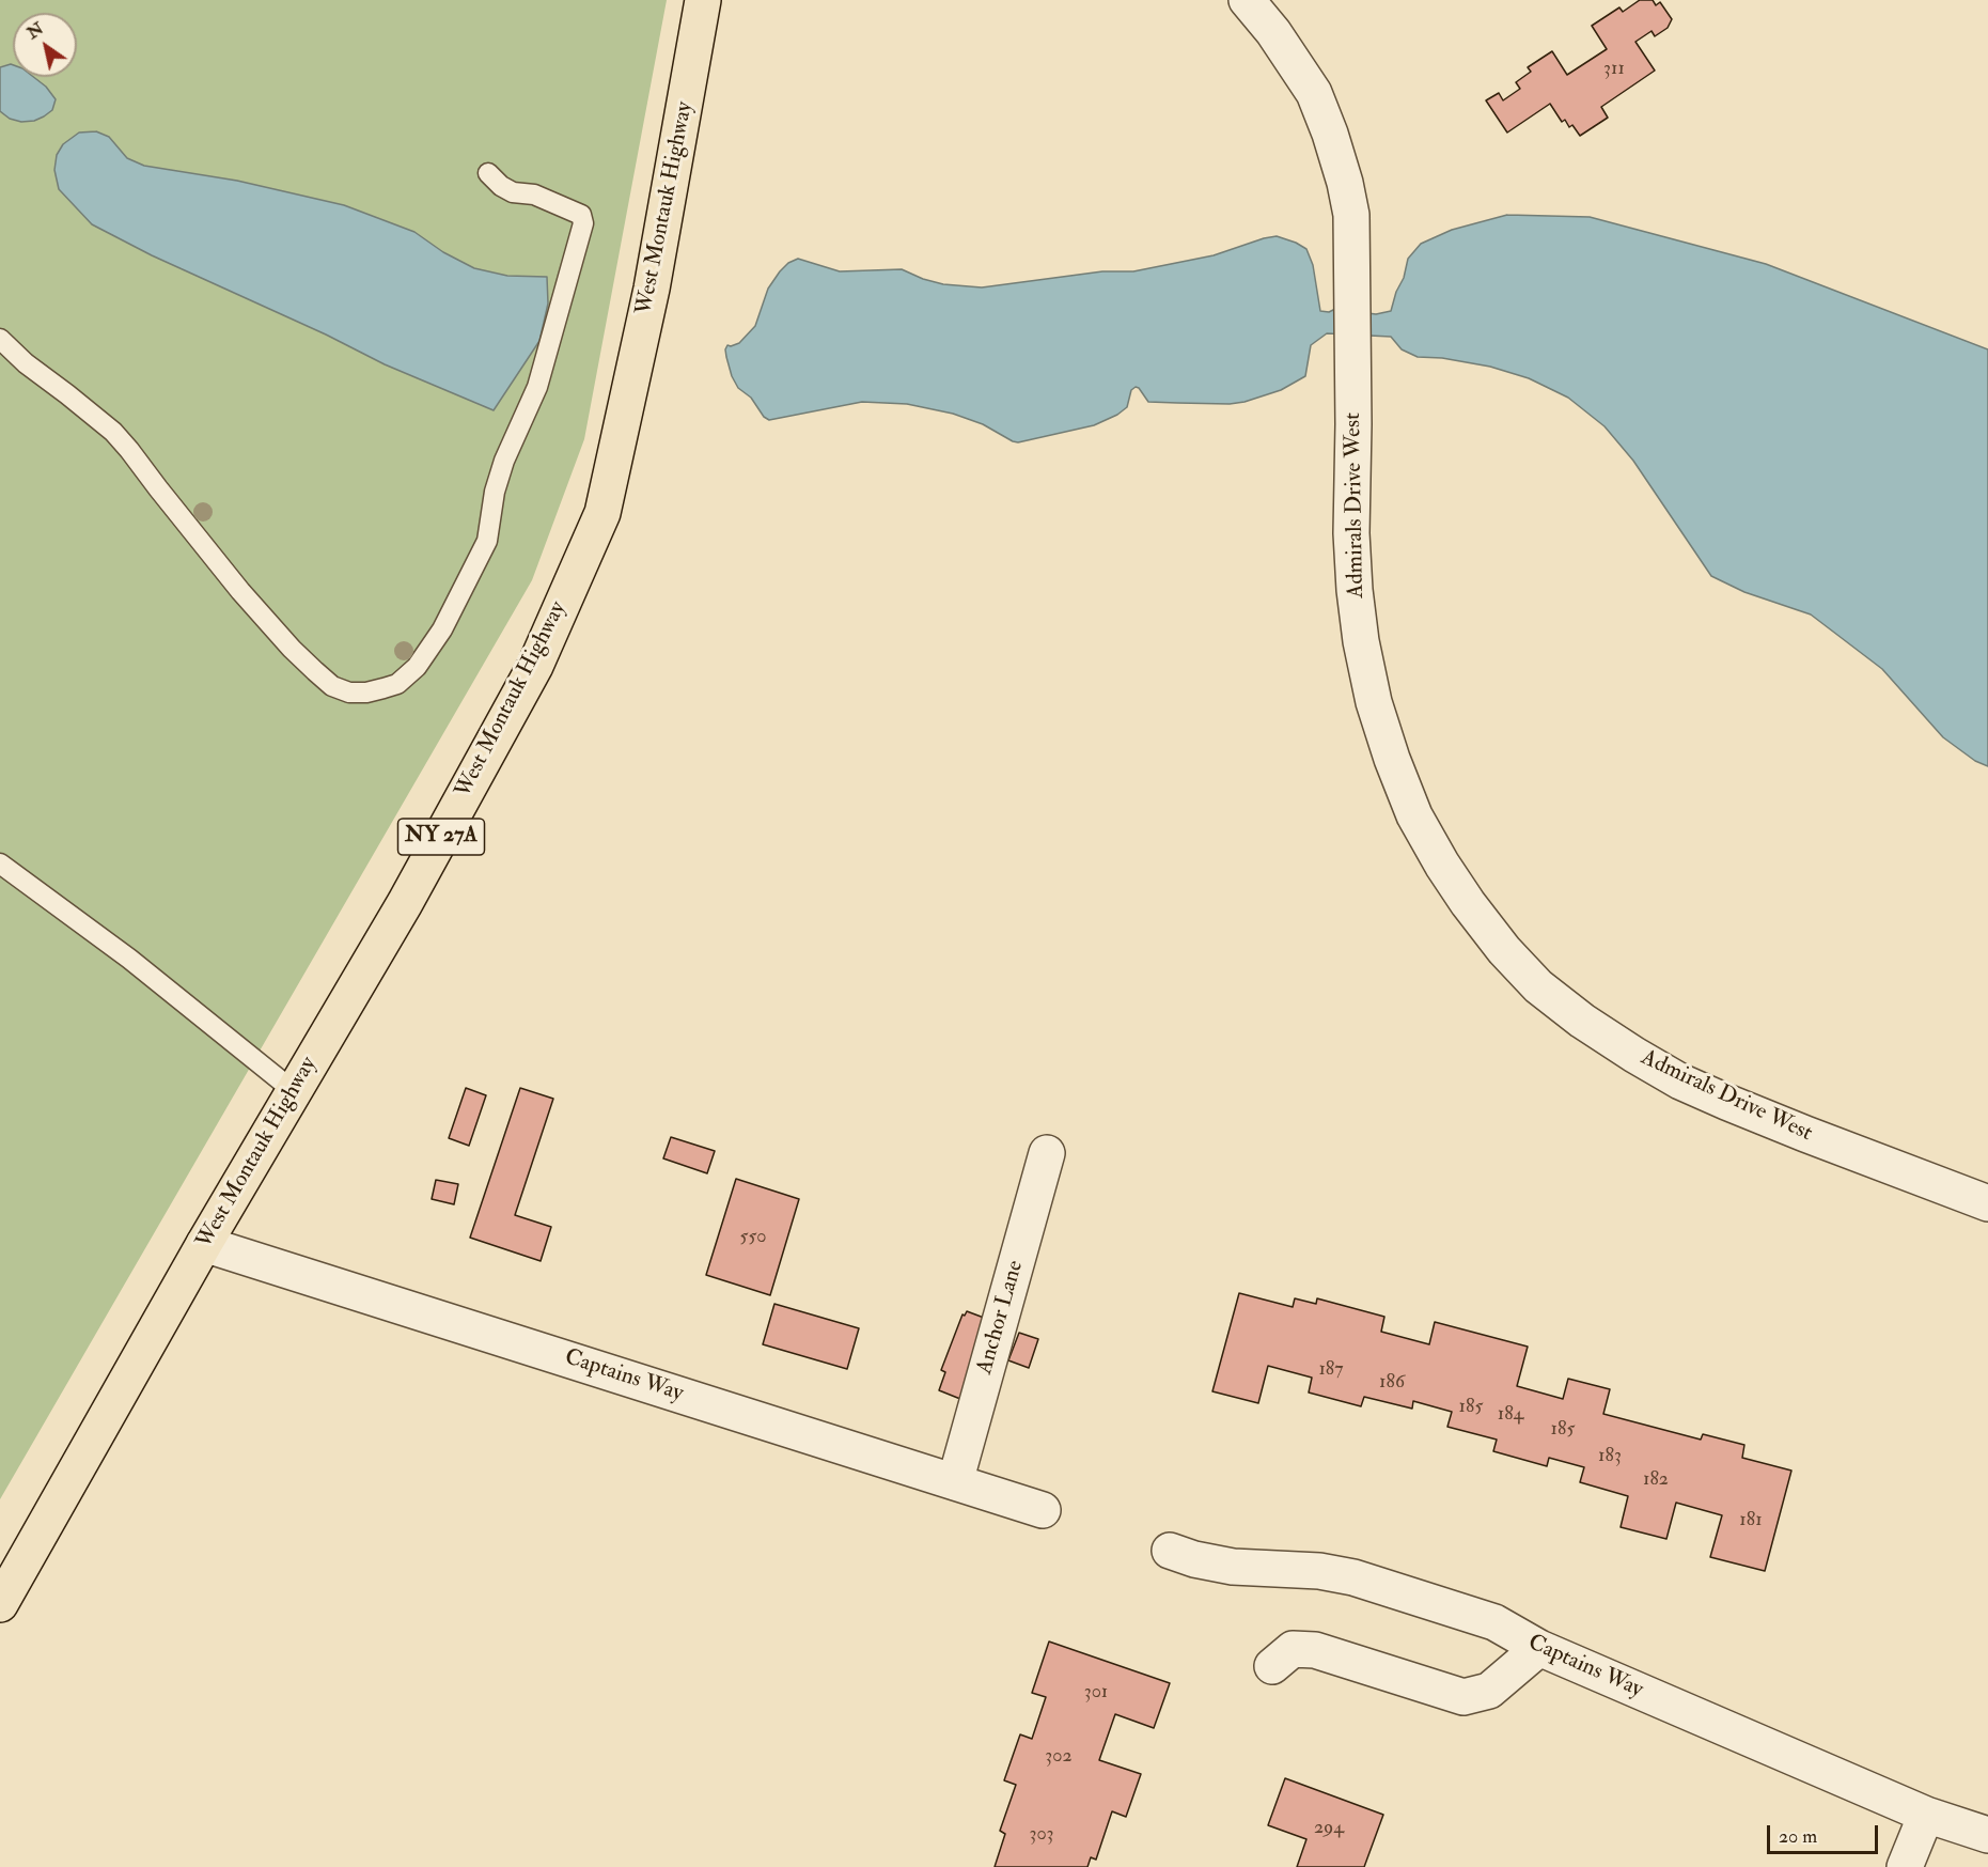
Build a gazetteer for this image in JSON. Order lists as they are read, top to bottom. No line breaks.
{"streets":{"main road":["West Montauk Highway","NY 27A"],"street":["Admirals Drive West","Anchor Lane","Captains Way"]},"crossings":[["West Montauk Highway","Captains Way"],["Anchor Lane","Captains Way"]],"house_numbers":["311","550","187","186","185","184","185","183","182","181","301","302","294","303"],"scale_bar":"20 m","north":"top left"}
